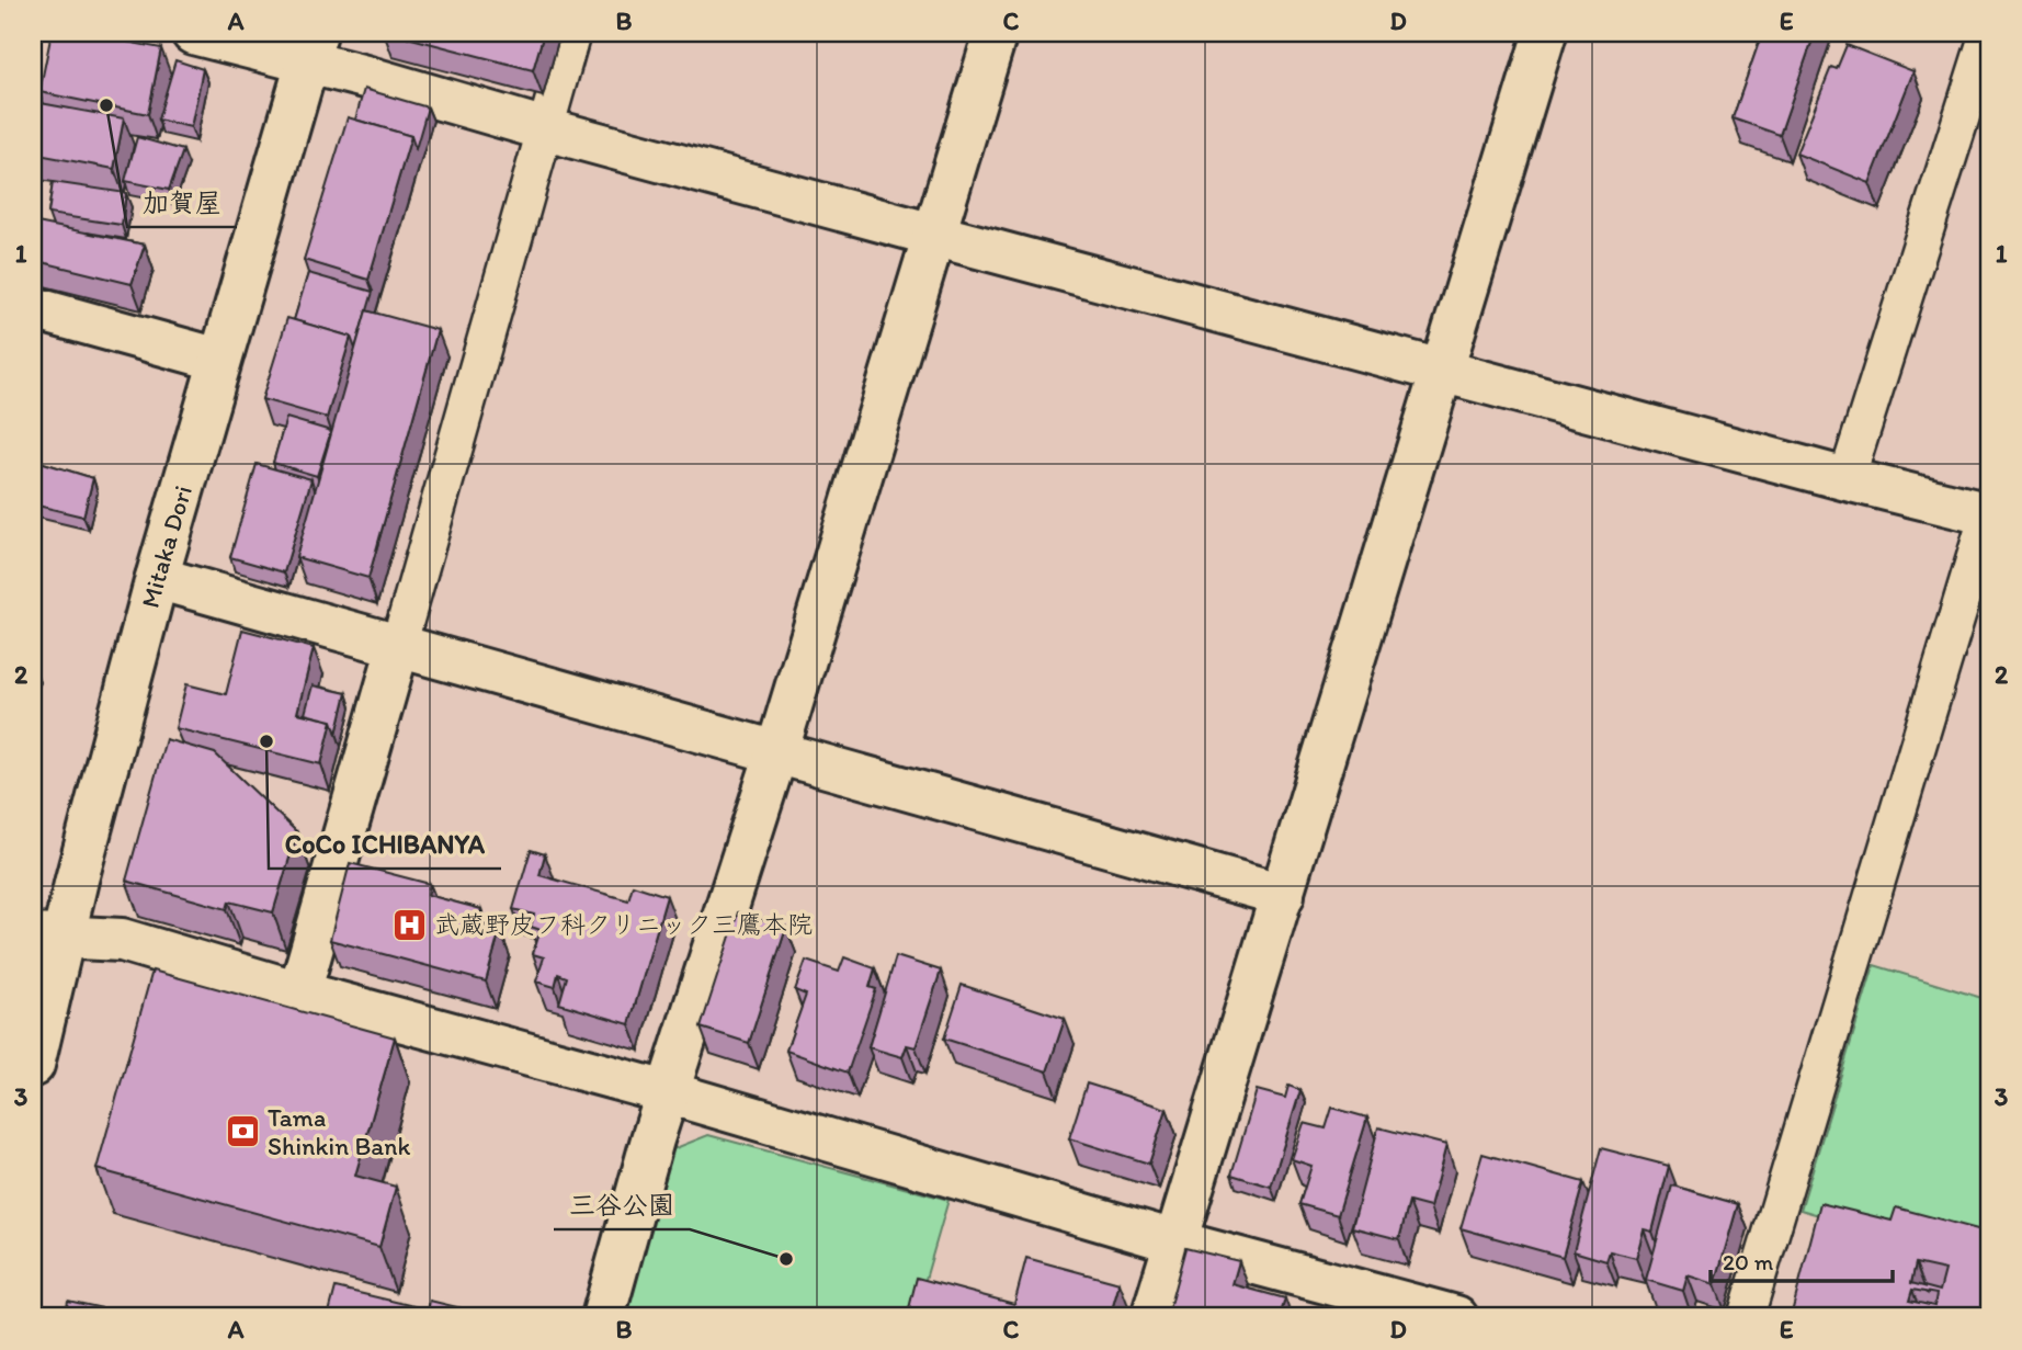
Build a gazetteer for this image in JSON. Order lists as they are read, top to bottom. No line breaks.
{"streets":{"street":["Mitaka Dori"]},"places":{"other":["加賀屋","CoCo ICHIBANYA","三谷公園"],"hospital":["武蔵野皮フ科クリニック三鷹本院"],"bank":["Tama Shinkin Bank"]},"scale_bar":"20 m","grid":{"columns":["A","B","C","D","E"],"rows":["1","2","3"]}}
